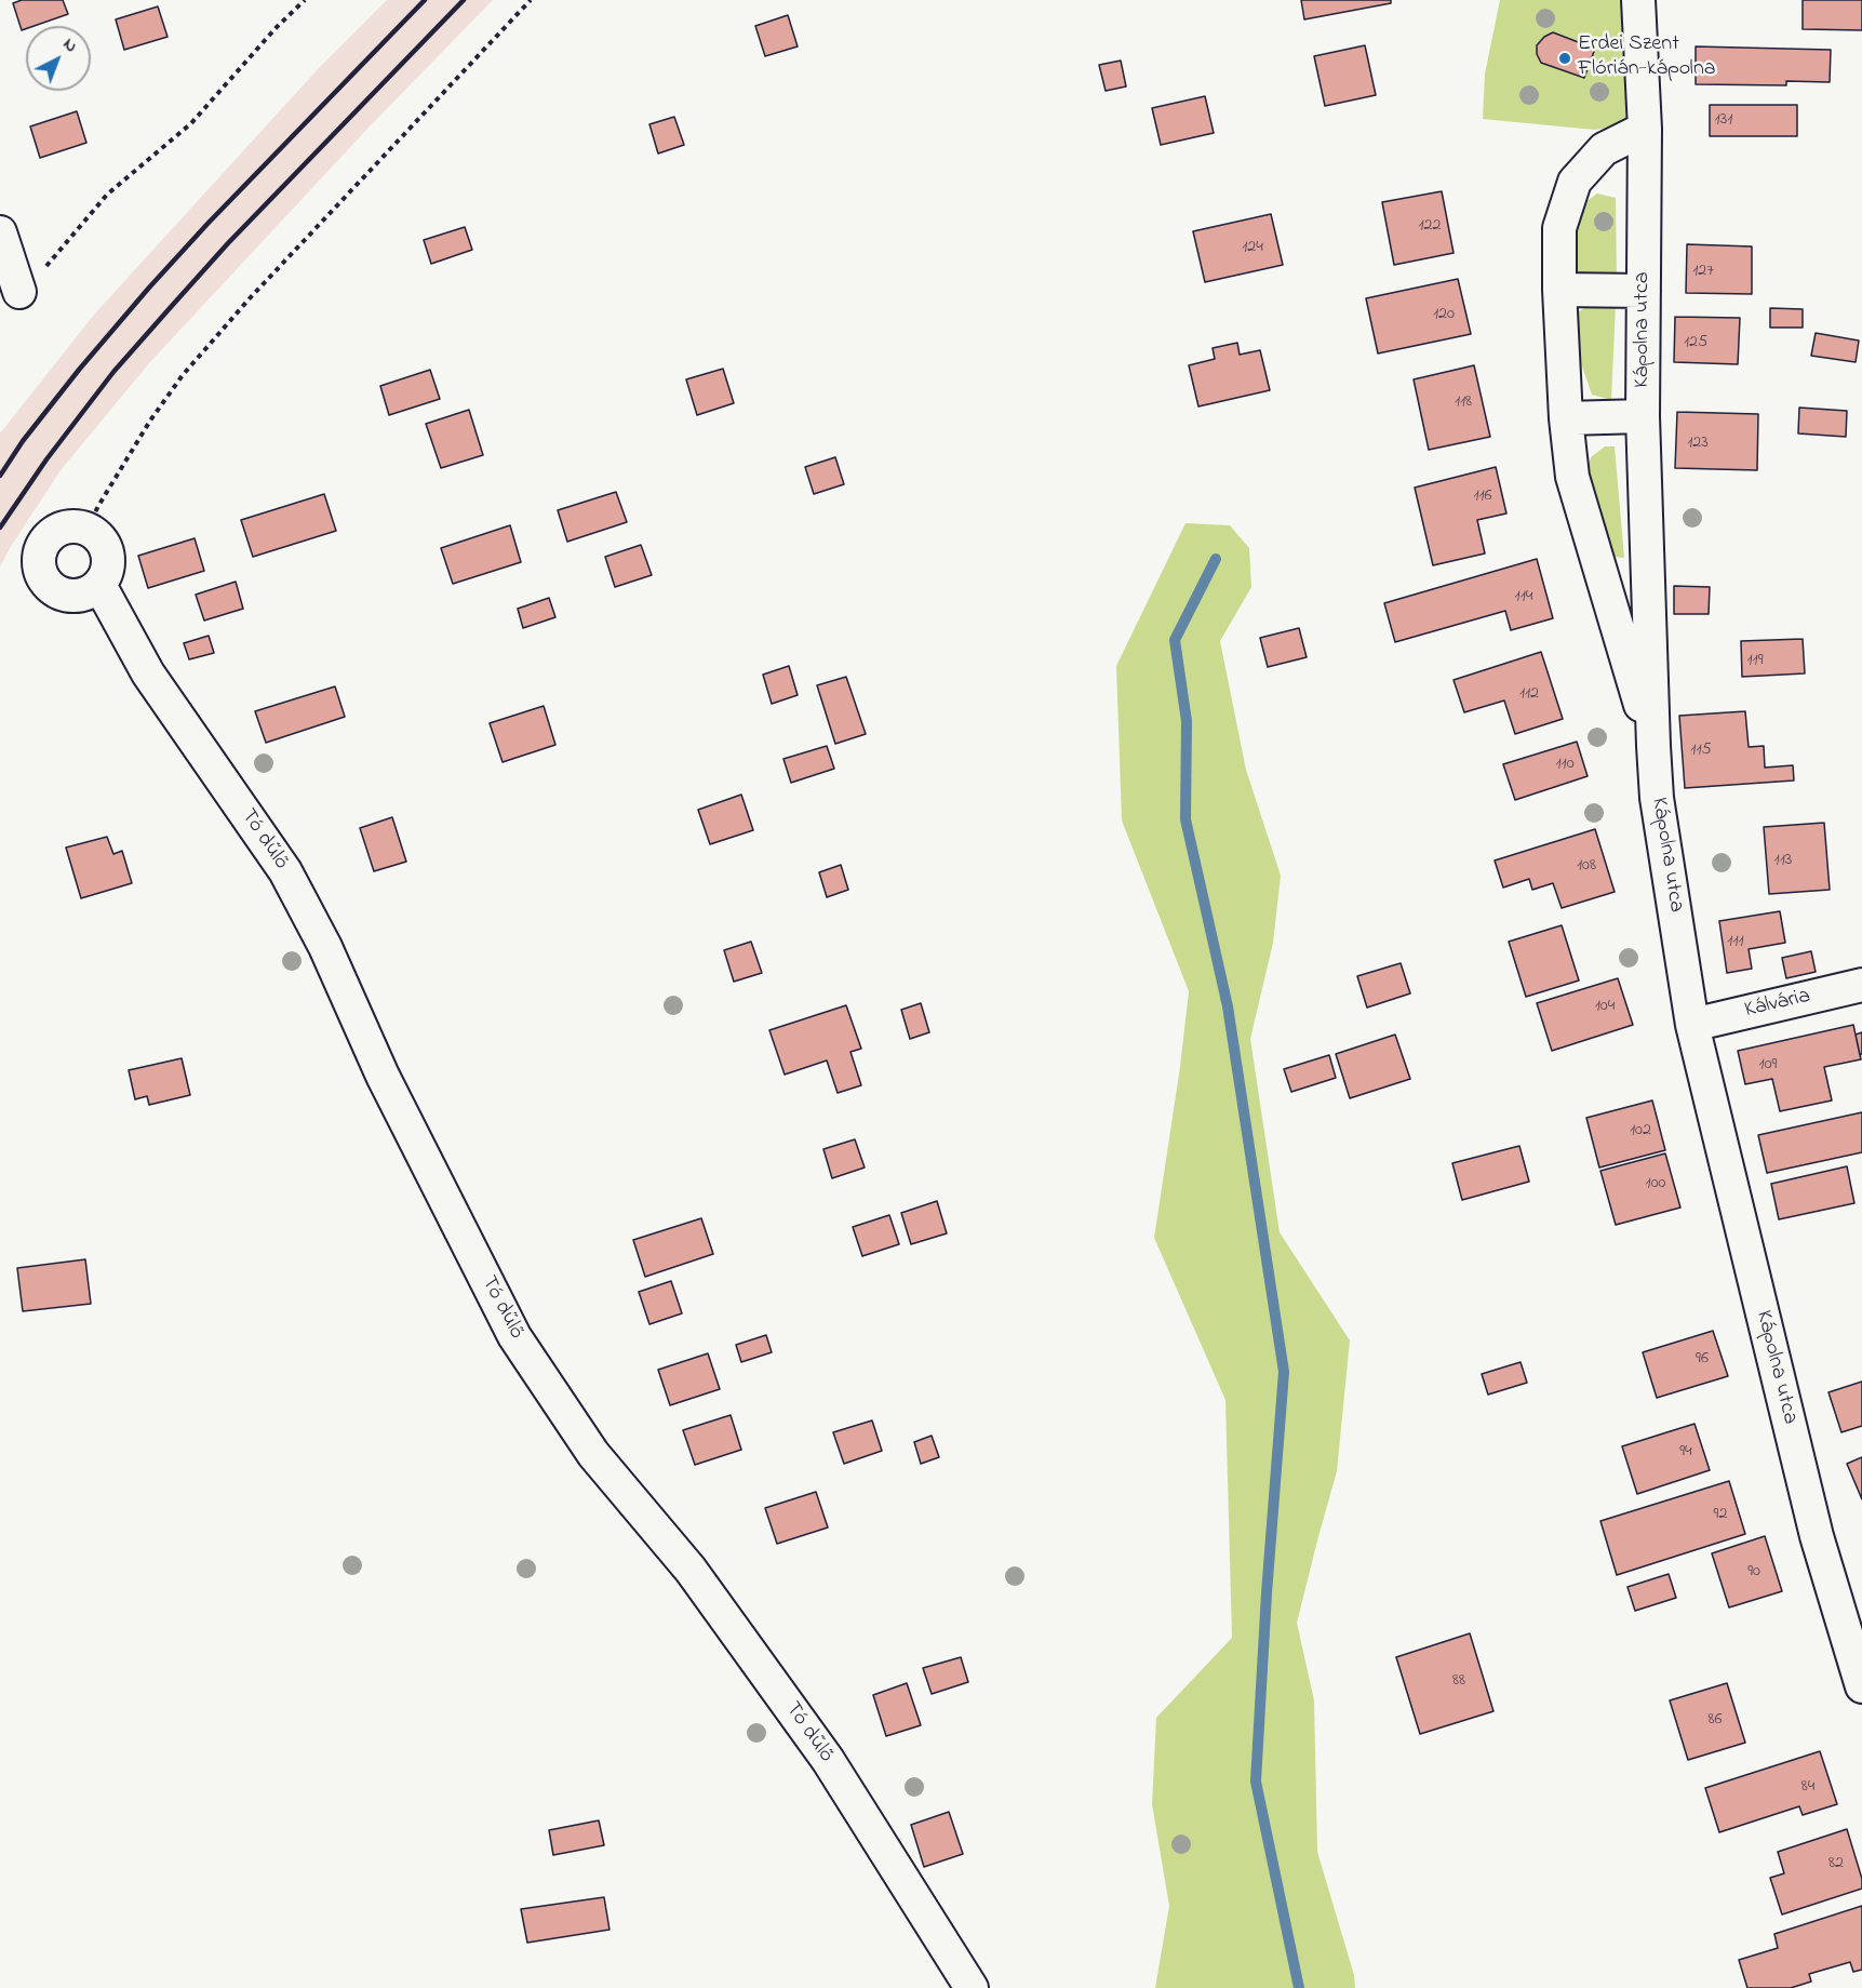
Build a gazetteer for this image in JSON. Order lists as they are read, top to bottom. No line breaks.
{"streets":{"street":["Kápolna utca","Tó dűlő","Kálvária"]},"crossings":[["Kápolna utca","Kálvária"]],"places":["Erdei Szent Flórián-kápolna"],"house_numbers":["131","122","124","127","120","125","118","123","116","114","119","112","115","110","113","108","111","104","109","102","100","96","94","92","90","88","86","84","82"],"north":"top right"}
